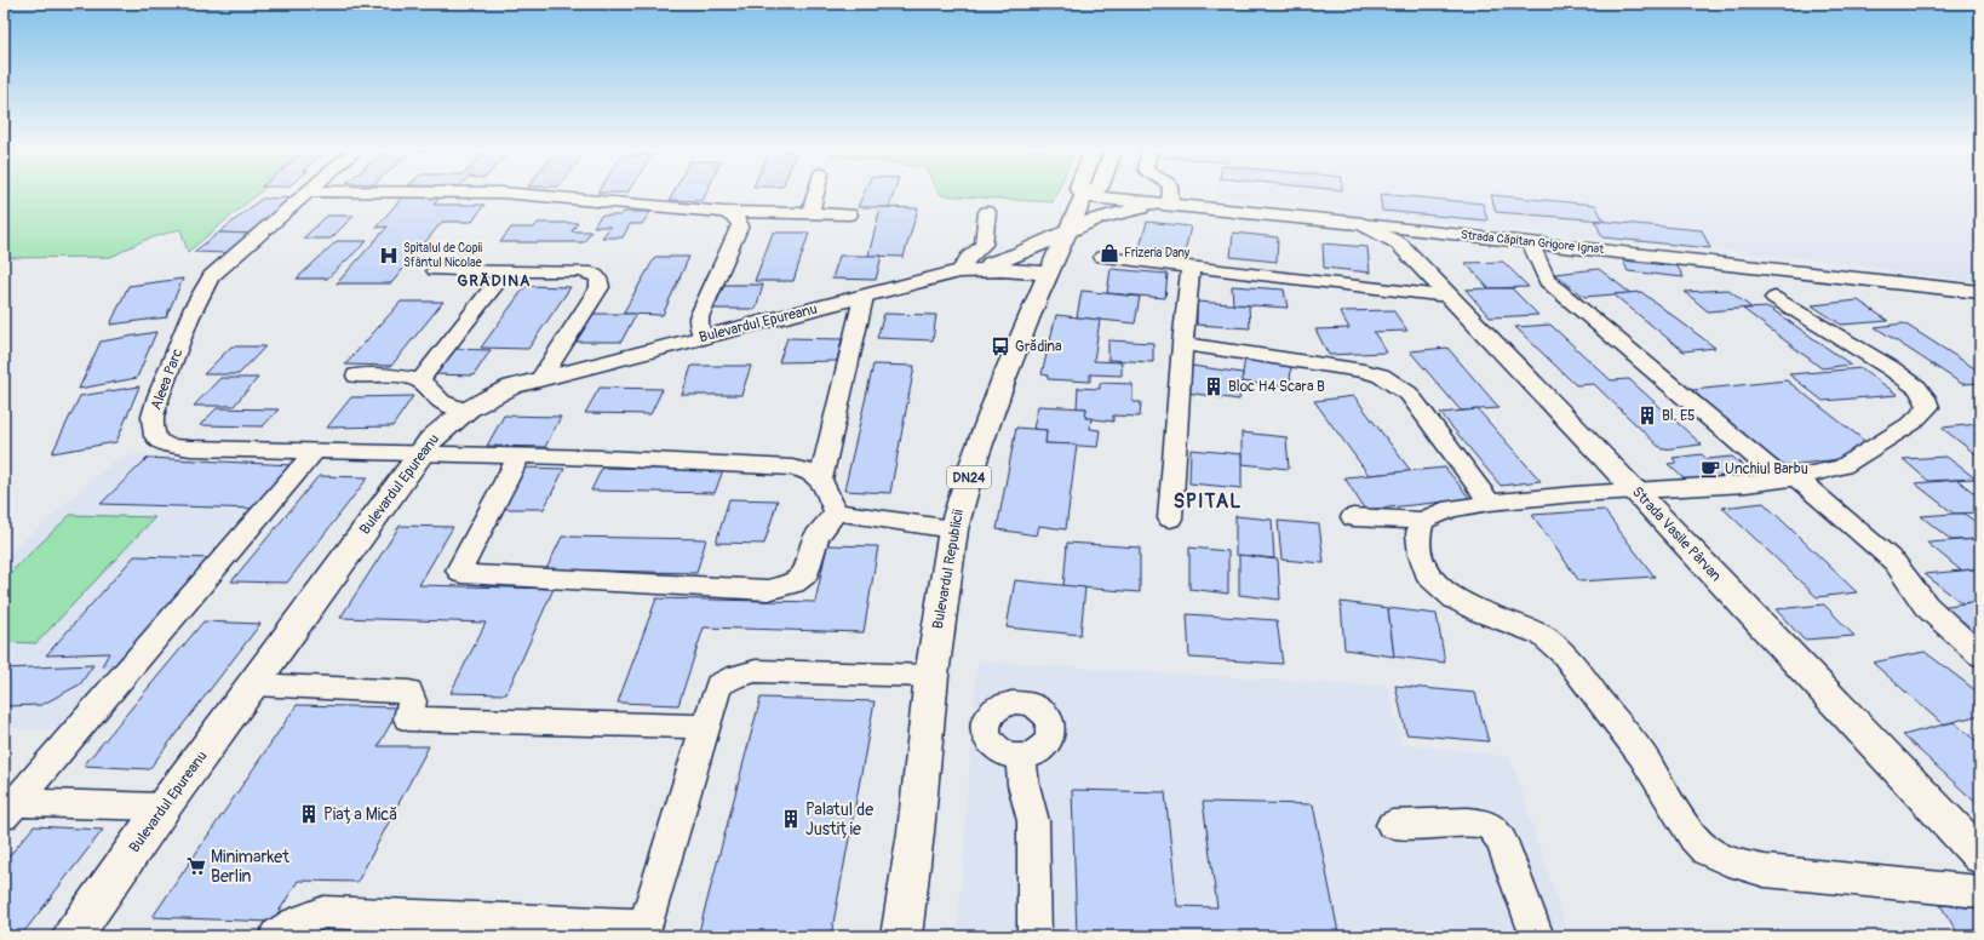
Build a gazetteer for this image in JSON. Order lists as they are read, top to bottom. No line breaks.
{"streets":{"main road":["Strada Căpitan Grigore Ignat","Bulevardul Epureanu","DN24","Strada Vasile Pârvan","Bulevardul Republicii"],"street":["Aleea Parc"]},"crossings":[["Strada Căpitan Grigore Ignat","Strada Vasile Pârvan"],["Strada Căpitan Grigore Ignat","Bulevardul Republicii"],["Bulevardul Epureanu","Aleea Parc"],["Bulevardul Epureanu","Bulevardul Republicii"]],"districts":["GRĂDINA","SPITAL"],"places":{"shop":["Frizeria Dany"],"hospital":["Spitalul de Copii Sfântul Nicolae"],"bus stop":["Grădina"],"building":["Bloc H4 Scara B","Bl. E5","Piața Mică","Palatul de Justiție"],"cafe":["Unchiul Barbu"],"supermarket":["Minimarket Berlin"]}}
